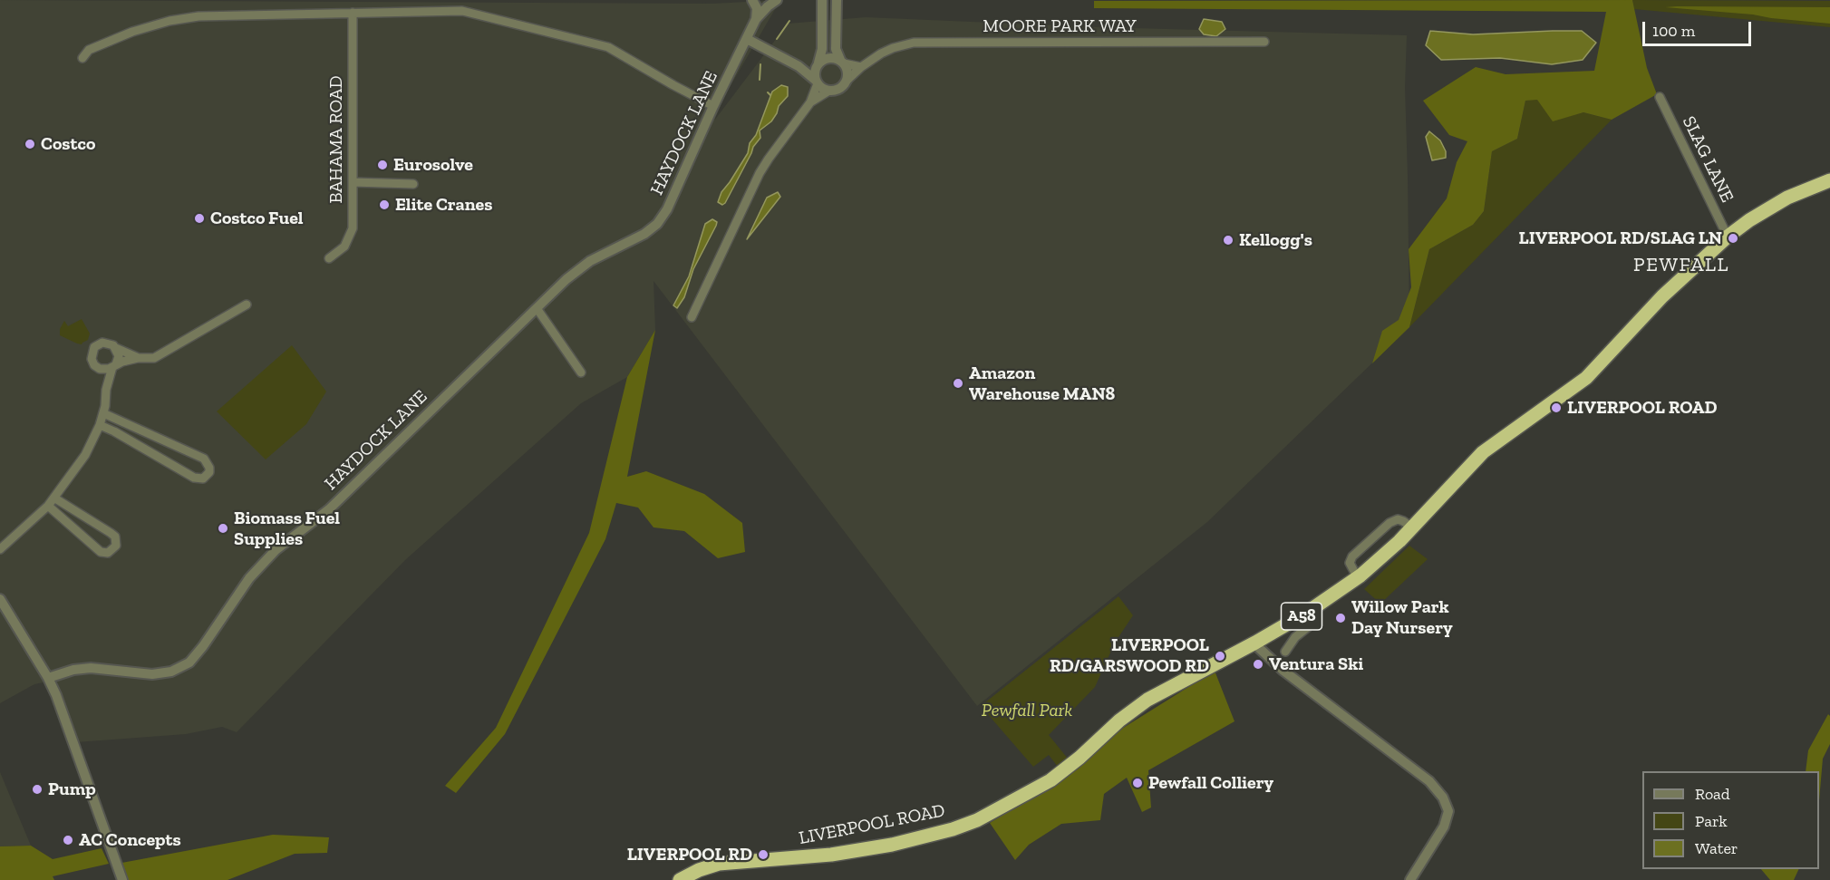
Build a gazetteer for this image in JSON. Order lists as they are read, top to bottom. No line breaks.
{"streets":{"highway":["A58","LIVERPOOL ROAD"],"street":["MOORE PARK WAY","HAYDOCK LANE","BAHAMA ROAD","SLAG LANE"]},"crossings":[["SLAG LANE","LIVERPOOL ROAD"]],"districts":["PEWFALL"],"parks":["Pewfall Park"],"places":["Costco","Eurosolve","Elite Cranes","Costco Fuel","LIVERPOOL RD/SLAG LN","Kellogg's","Amazon Warehouse MAN8","LIVERPOOL ROAD","Biomass Fuel Supplies","Willow Park Day Nursery","LIVERPOOL RD/GARSWOOD RD","Ventura Ski","Pewfall Colliery","Pump","AC Concepts","LIVERPOOL RD"],"legend":["Road","Park","Water"],"scale_bar":"100 m"}
